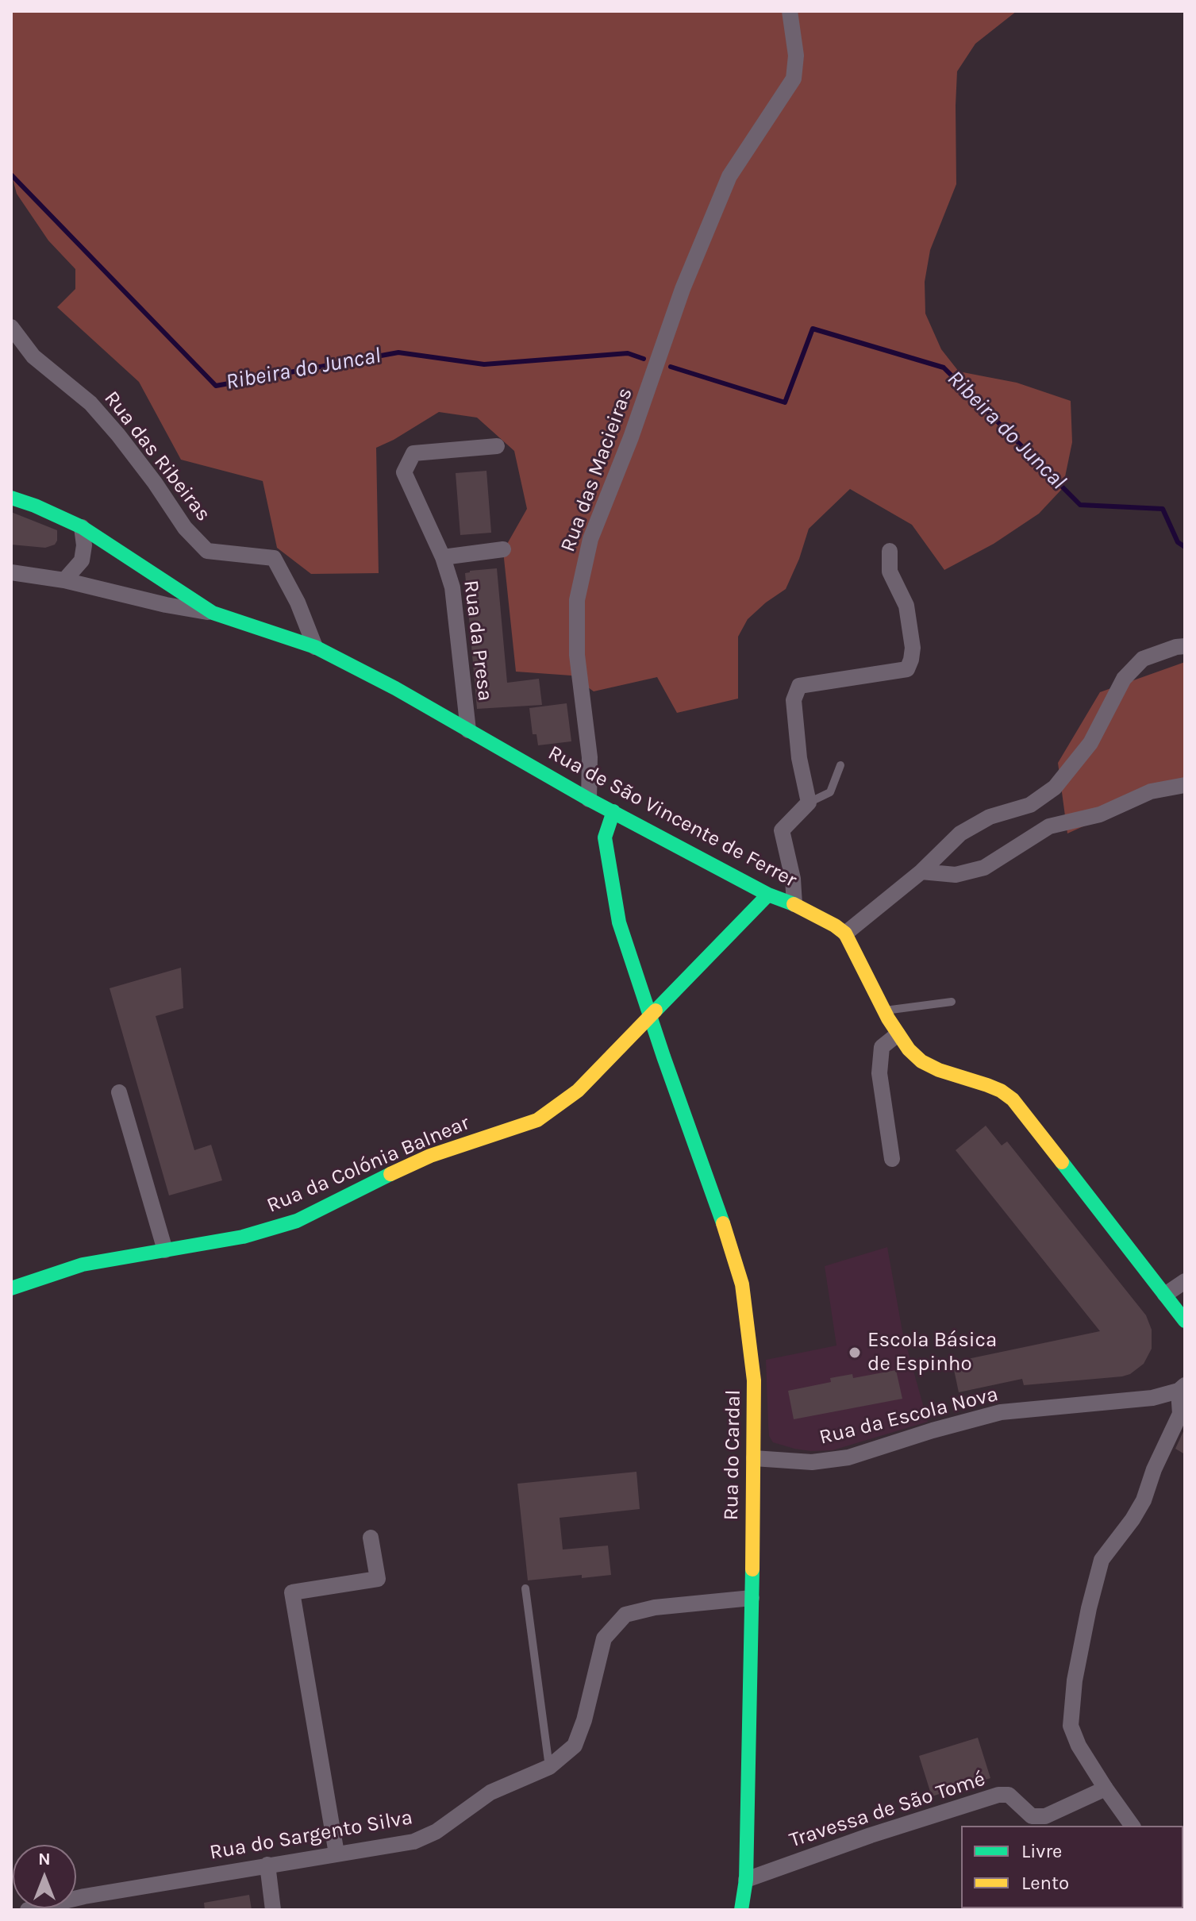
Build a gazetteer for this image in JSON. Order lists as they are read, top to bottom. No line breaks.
{"streets":{"street":["Rua das Ribeiras","Rua das Macieiras","Rua da Presa","Rua de São Vincente de Ferrer","Rua da Colónia Balnear","Rua da Escola Nova","Rua do Cardal","Travessa de São Tomé","Rua do Sargento Silva"]},"crossings":[["Rua das Ribeiras","Rua de São Vincente de Ferrer"],["Rua das Macieiras","Rua de São Vincente de Ferrer"],["Rua da Presa","Rua de São Vincente de Ferrer"],["Rua de São Vincente de Ferrer","Rua da Colónia Balnear"],["Rua de São Vincente de Ferrer","Rua do Cardal"],["Rua da Colónia Balnear","Rua do Cardal"],["Rua da Escola Nova","Rua do Cardal"],["Rua do Cardal","Travessa de São Tomé"],["Rua do Cardal","Rua do Sargento Silva"]],"water":["Ribeira do Juncal"],"places":["Escola Básica de Espinho"],"legend":["Livre","Lento"],"north":"top"}
